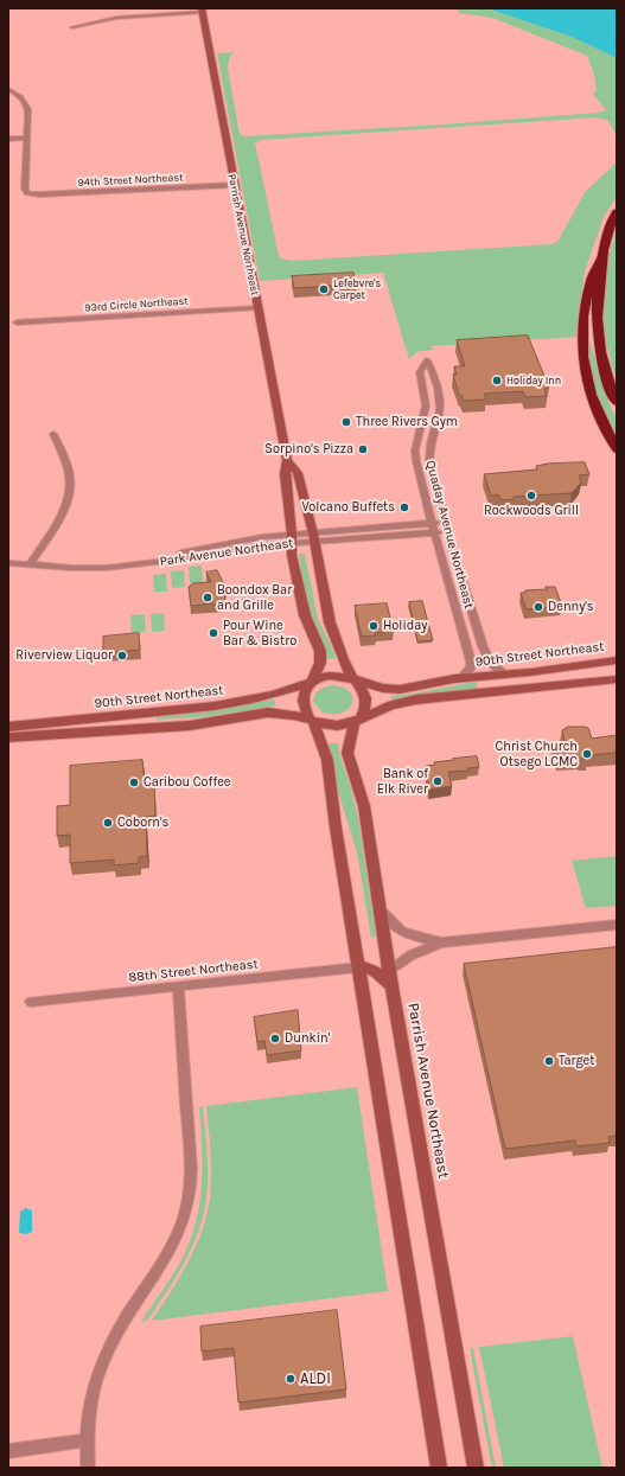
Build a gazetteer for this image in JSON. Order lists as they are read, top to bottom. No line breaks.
{"streets":{"main road":["Parrish Avenue Northeast","90th Street Northeast"],"street":["94th Street Northeast","93rd Circle Northeast","Quaday Avenue Northeast","Park Avenue Northeast","88th Street Northeast"]},"crossings":[["94th Street Northeast","Parrish Avenue Northeast"],["Parrish Avenue Northeast","93rd Circle Northeast"],["Parrish Avenue Northeast","Park Avenue Northeast"],["Parrish Avenue Northeast","90th Street Northeast"],["Quaday Avenue Northeast","90th Street Northeast"]],"places":["Lefebvre's Carpet","Holiday Inn","Three Rivers Gym","Sorpino's Pizza","Rockwoods Grill","Volcano Buffets","Boondox Bar and Grille","Denny's","Holiday","Pour Wine Bar & Bistro","Riverview Liquor","Christ Church Otsego LCMC","Bank of Elk River","Caribou Coffee","Coborn's","Dunkin'","Target","ALDI"]}
